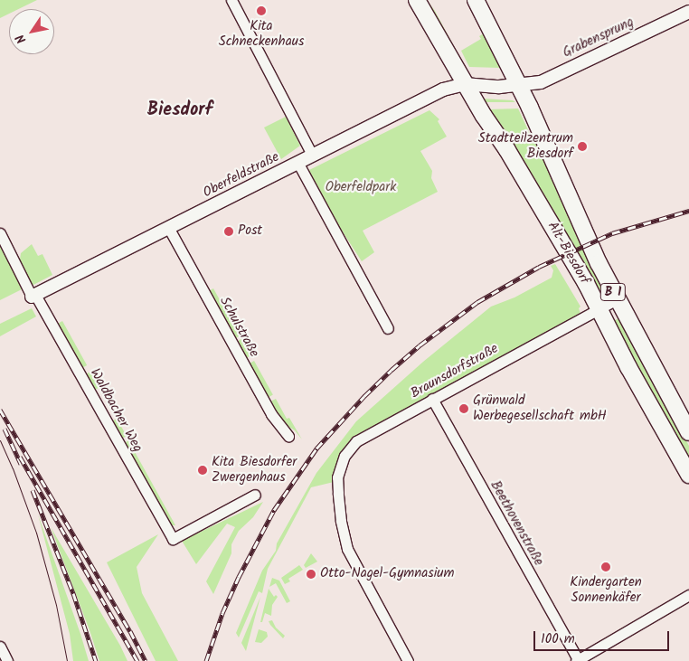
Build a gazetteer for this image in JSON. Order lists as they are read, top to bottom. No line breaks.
{"streets":{"main road":["Alt-Biesdorf","B 1"],"street":["Grabensprung","Oberfeldstraße","Schulstraße","Braunsdorfstraße","Waldbacher Weg","Beethovenstraße"]},"crossings":[["Grabensprung","Alt-Biesdorf"],["Oberfeldstraße","Alt-Biesdorf"],["Oberfeldstraße","Schulstraße"],["Oberfeldstraße","Waldbacher Weg"],["Alt-Biesdorf","Braunsdorfstraße"],["Braunsdorfstraße","Beethovenstraße"]],"districts":["Biesdorf"],"parks":["Oberfeldpark"],"places":["Kita Schneckenhaus","Stadtteilzentrum Biesdorf","Post","Grünwald Werbegesellschaft mbH","Kita Biesdorfer Zwergenhaus","Kindergarten Sonnenkäfer","Otto-Nagel-Gymnasium"],"scale_bar":"100 m","north":"bottom left"}
